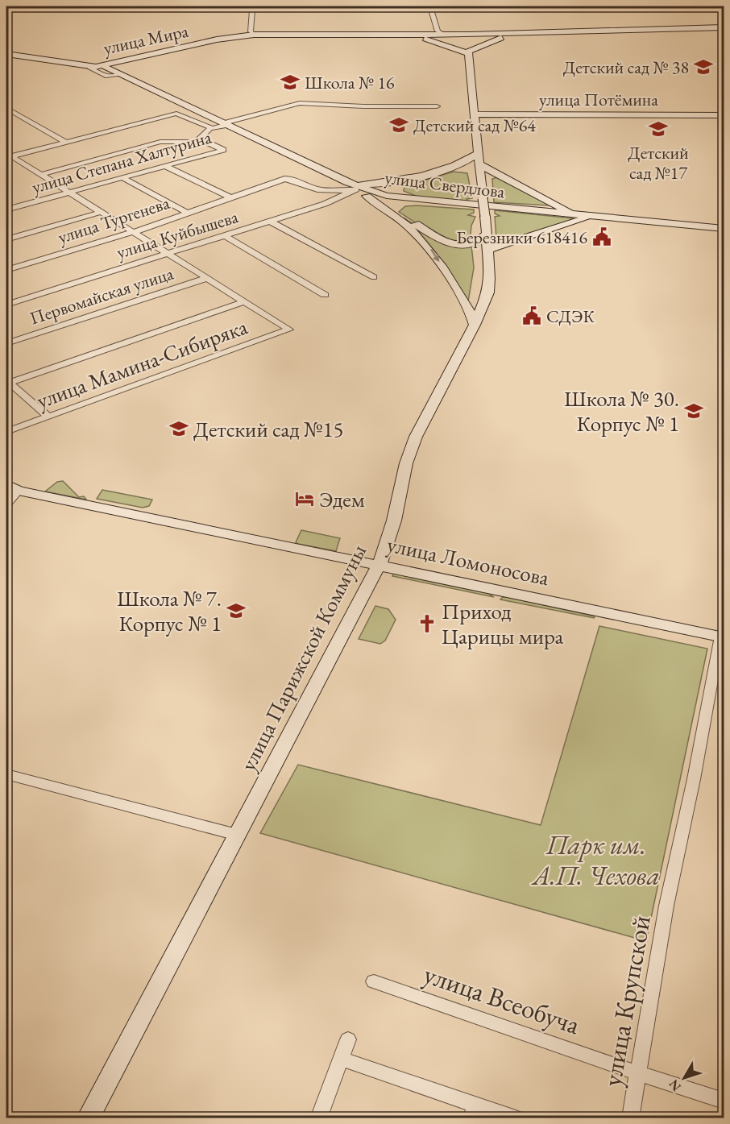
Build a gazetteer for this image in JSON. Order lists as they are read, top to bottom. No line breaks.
{"streets":{"main road":["улица Мира","улица Потёмина","улица Свердлова","улица Ломоносова","улица Парижской Коммуны"],"street":["улица Степана Халтурина","улица Тургенева","улица Куйбышева","Первомайская улица","улица Мамина-Сибиряка","улица Всеобуча","улица Крупской"]},"crossings":[["улица Мира","улица Свердлова"],["улица Свердлова","улица Тургенева"],["улица Свердлова","улица Куйбышева"],["улица Тургенева","улица Куйбышева"],["улица Ломоносова","улица Парижской Коммуны"],["улица Ломоносова","улица Крупской"],["улица Всеобуча","улица Крупской"]],"parks":["Парк им. А.П. Чехова"],"places":{"school or university":["Детский сад № 38","Школа № 16","Детский сад №64","Детский сад №17","Школа № 30. Корпус № 1","Детский сад №15","Школа № 7. Корпус № 1"],"public building":["Березники 618416","СДЭК"],"hotel":["Эдем"],"church":["Приход Царицы мира"]},"north":"bottom left"}
